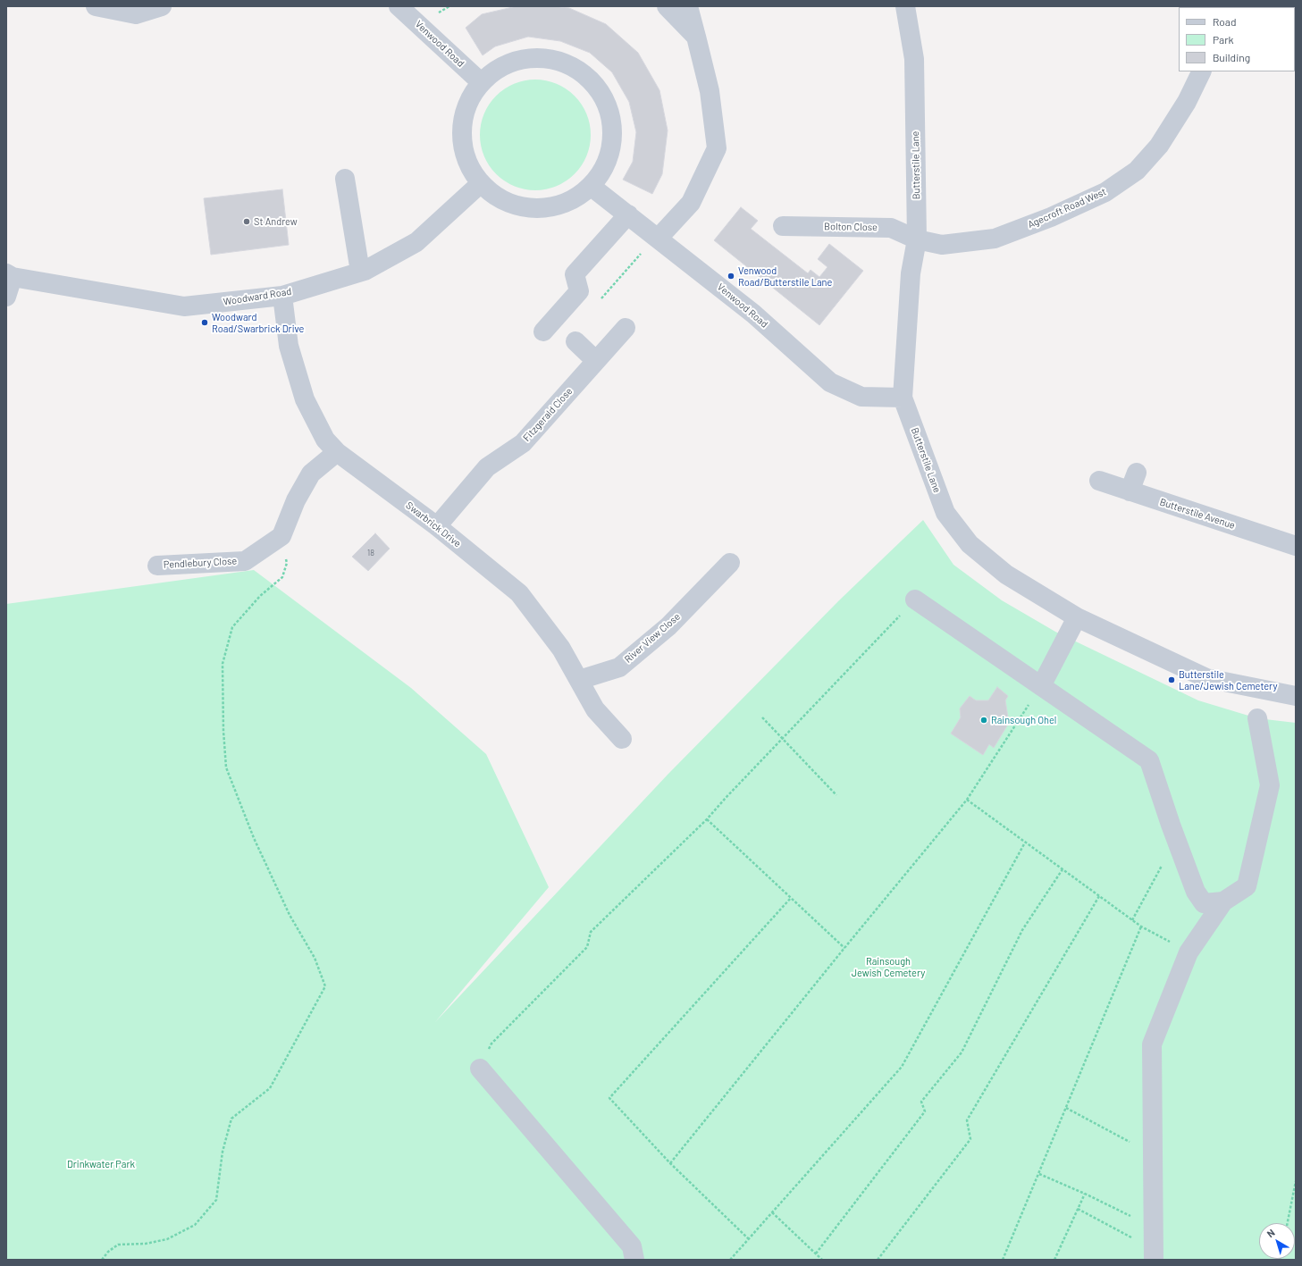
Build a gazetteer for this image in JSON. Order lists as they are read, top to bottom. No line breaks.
{"streets":{"street":["Venwood Road","Butterstile Lane","Agecroft Road West","Bolton Close","Woodward Road","Fitzgerald Close","Butterstile Avenue","Swarbrick Drive","Pendlebury Close","River View Close"]},"crossings":[["Venwood Road","Butterstile Lane"],["Butterstile Lane","Agecroft Road West"],["Butterstile Lane","Bolton Close"],["Agecroft Road West","Bolton Close"],["Woodward Road","Swarbrick Drive"],["Fitzgerald Close","Swarbrick Drive"],["Swarbrick Drive","River View Close"]],"parks":["Rainsough Jewish Cemetery","Drinkwater Park"],"places":["St Andrew","Venwood Road/Butterstile Lane","Woodward Road/Swarbrick Drive","Butterstile Lane/Jewish Cemetery","Rainsough Ohel"],"house_numbers":["18"],"legend":["Road","Park","Building"],"north":"top left"}
